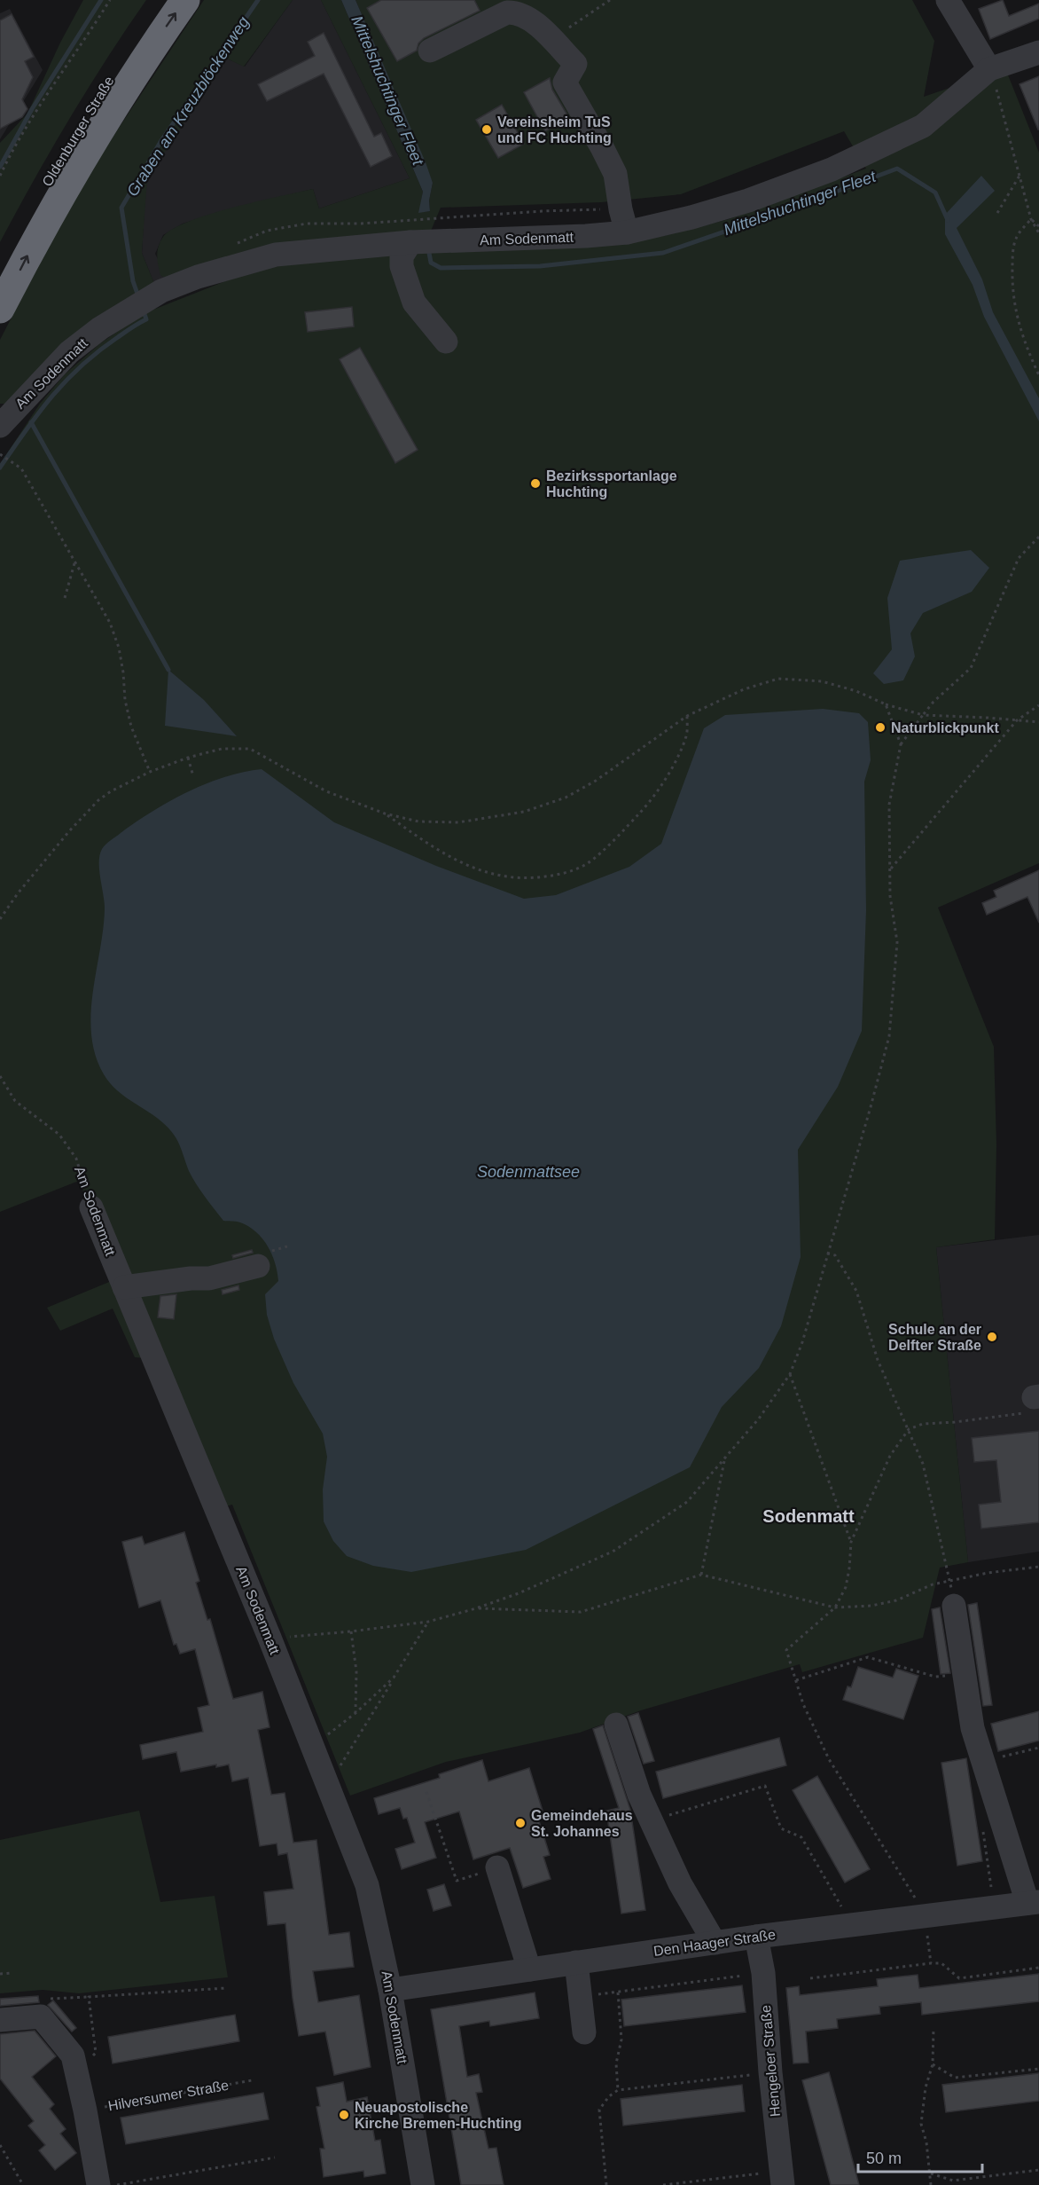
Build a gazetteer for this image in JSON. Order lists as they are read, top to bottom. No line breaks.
{"streets":{"highway":["Oldenburger Straße"],"street":["Am Sodenmatt","Den Haager Straße","Hengeloer Straße"],"path":["Hilversumer Straße"]},"crossings":[["Am Sodenmatt","Den Haager Straße"],["Den Haager Straße","Hengeloer Straße"]],"districts":["Sodenmatt"],"water":["Mittelshuchtinger Fleet","Graben am Kreuzblöckenweg","Sodenmattsee"],"places":["Vereinsheim TuS und FC Huchting","Bezirkssportanlage Huchting","Naturblickpunkt","Schule an der Delfter Straße","Gemeindehaus St. Johannes","Neuapostolische Kirche Bremen-Huchting"],"scale_bar":"50 m"}
